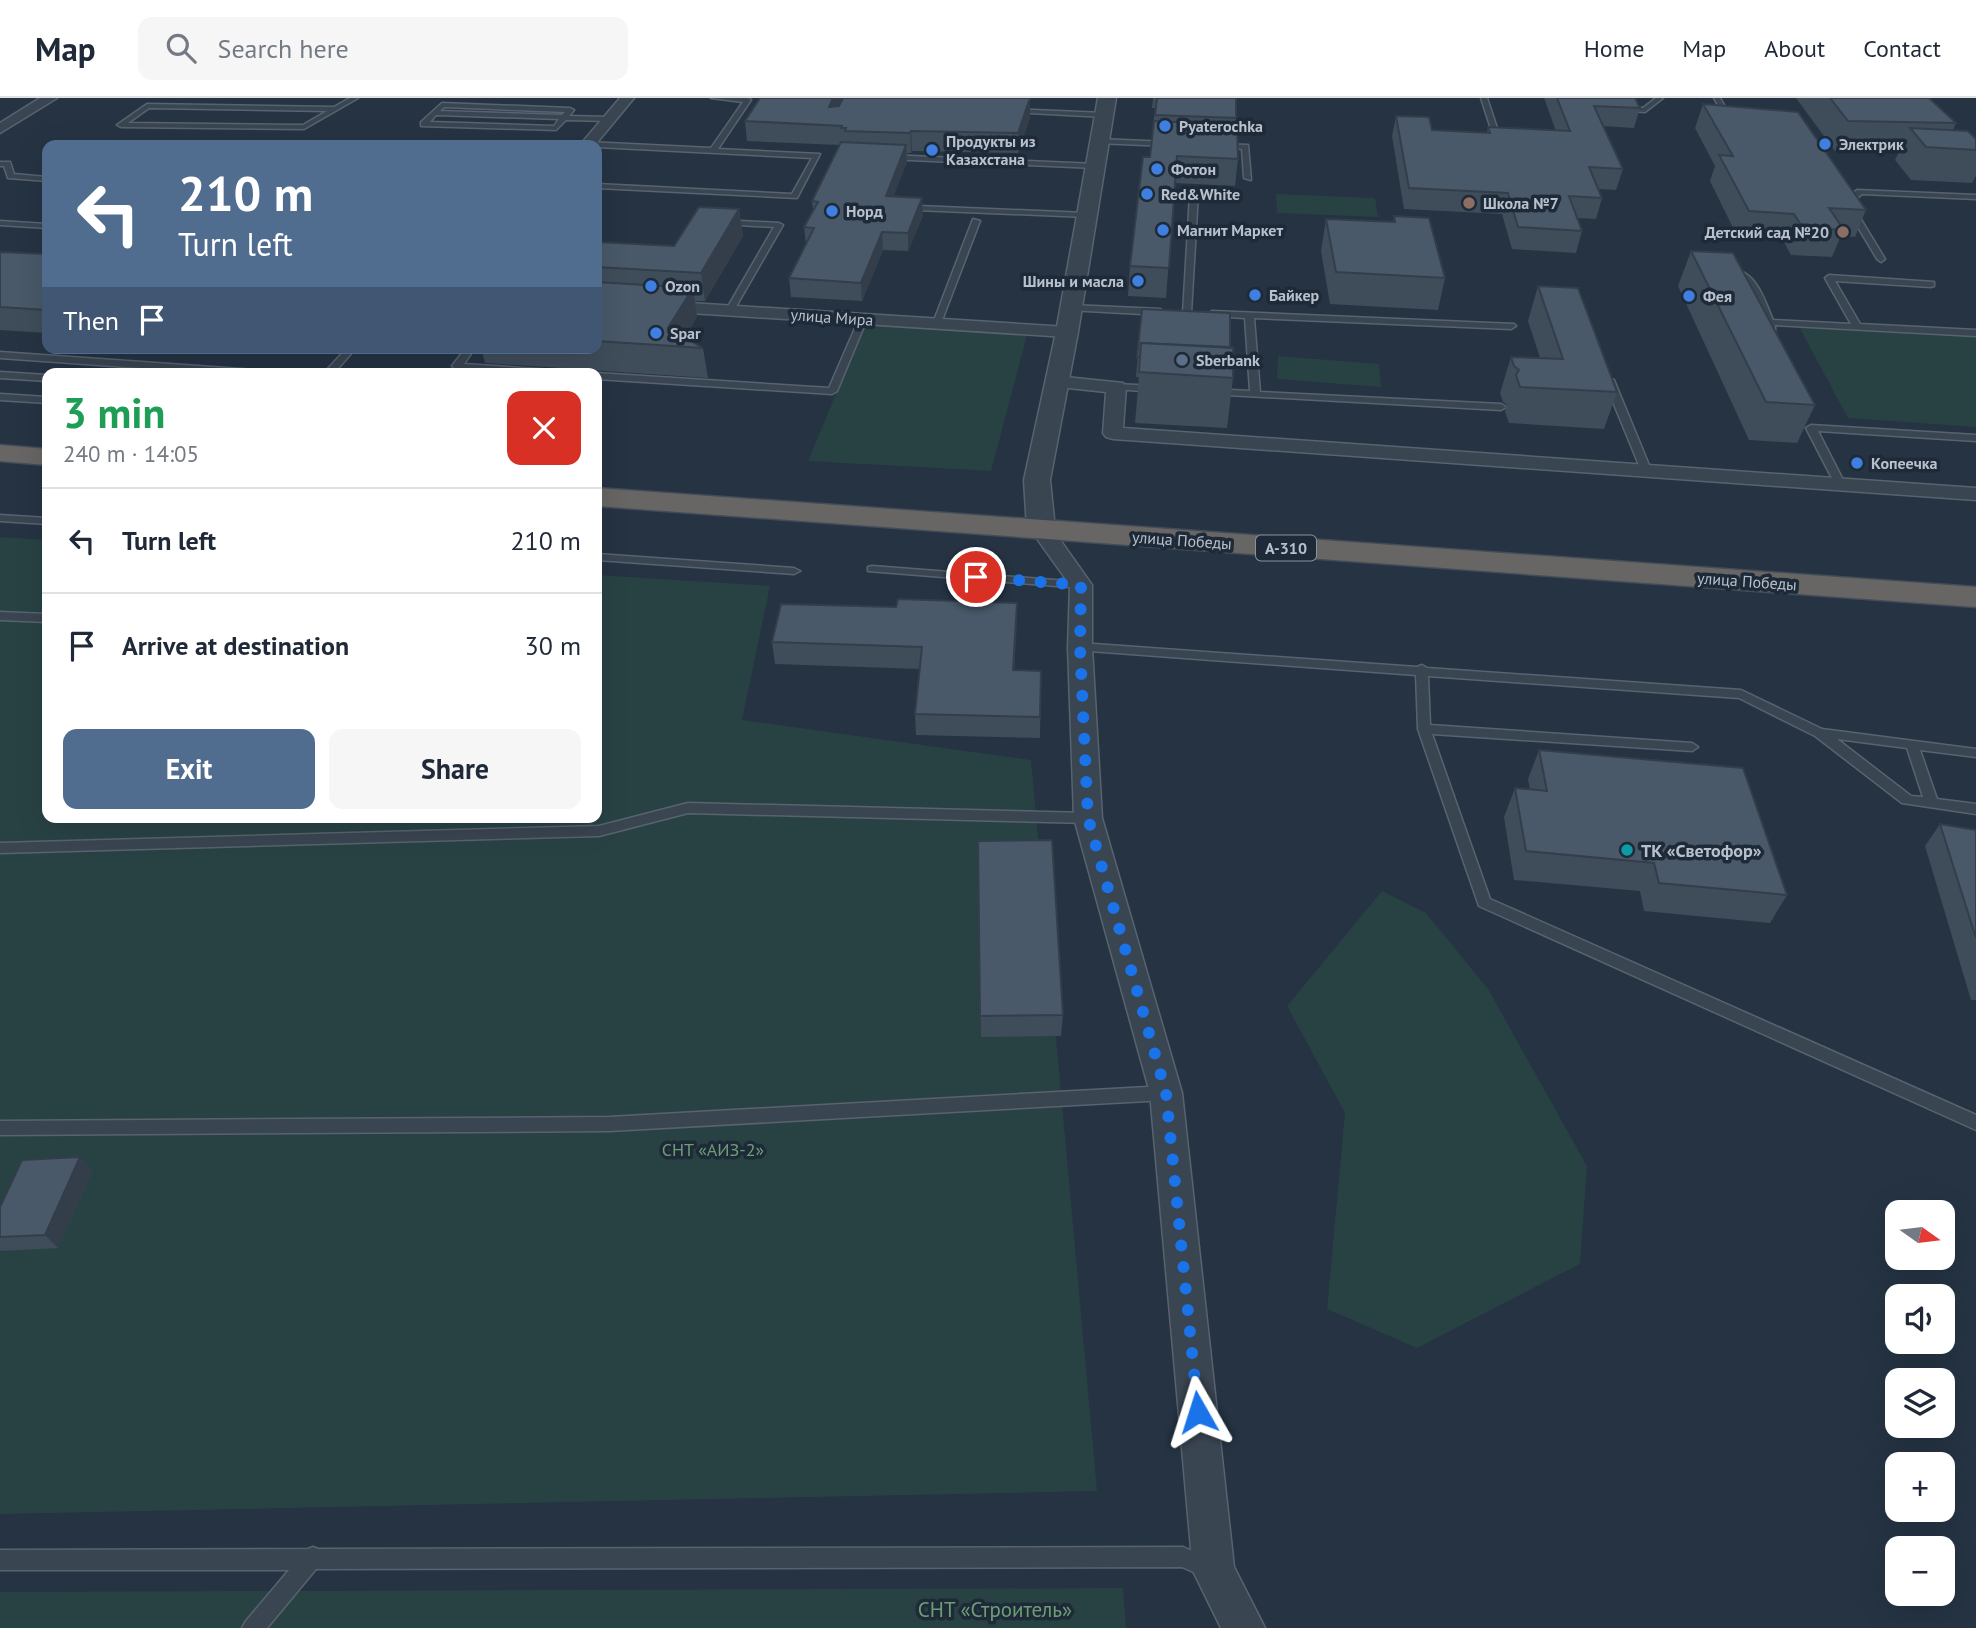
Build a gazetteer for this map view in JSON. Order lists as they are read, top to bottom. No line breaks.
{"streets":{"highway":["улица Победы","А-310"],"street":["улица Мира"]},"parks":["СНТ «АИЗ-2»","СНТ «Строитель»"],"places":["Pyaterochka","Электрик","Продукты из Казахстана","Фотон","Red&White","Школа №7","Норд","Магнит Маркет","Детский сад №20","Шины и масла","Ozon","Байкер","Фея","Spar","Sberbank","Копеечка","ТК «Светофор»"],"north":"right","page":{"header":"Map","search":"Search here","nav":["Home","Map","About","Contact"],"turn":["210 m","Turn left"],"then":"Then","heading":["3 min","240 m · 14:05"],"list":[{"name":"Turn left","value":"210 m"},{"name":"Arrive at destination","value":"30 m"}],"buttons":["Exit","Share"],"map_buttons":["+","−"]}}
